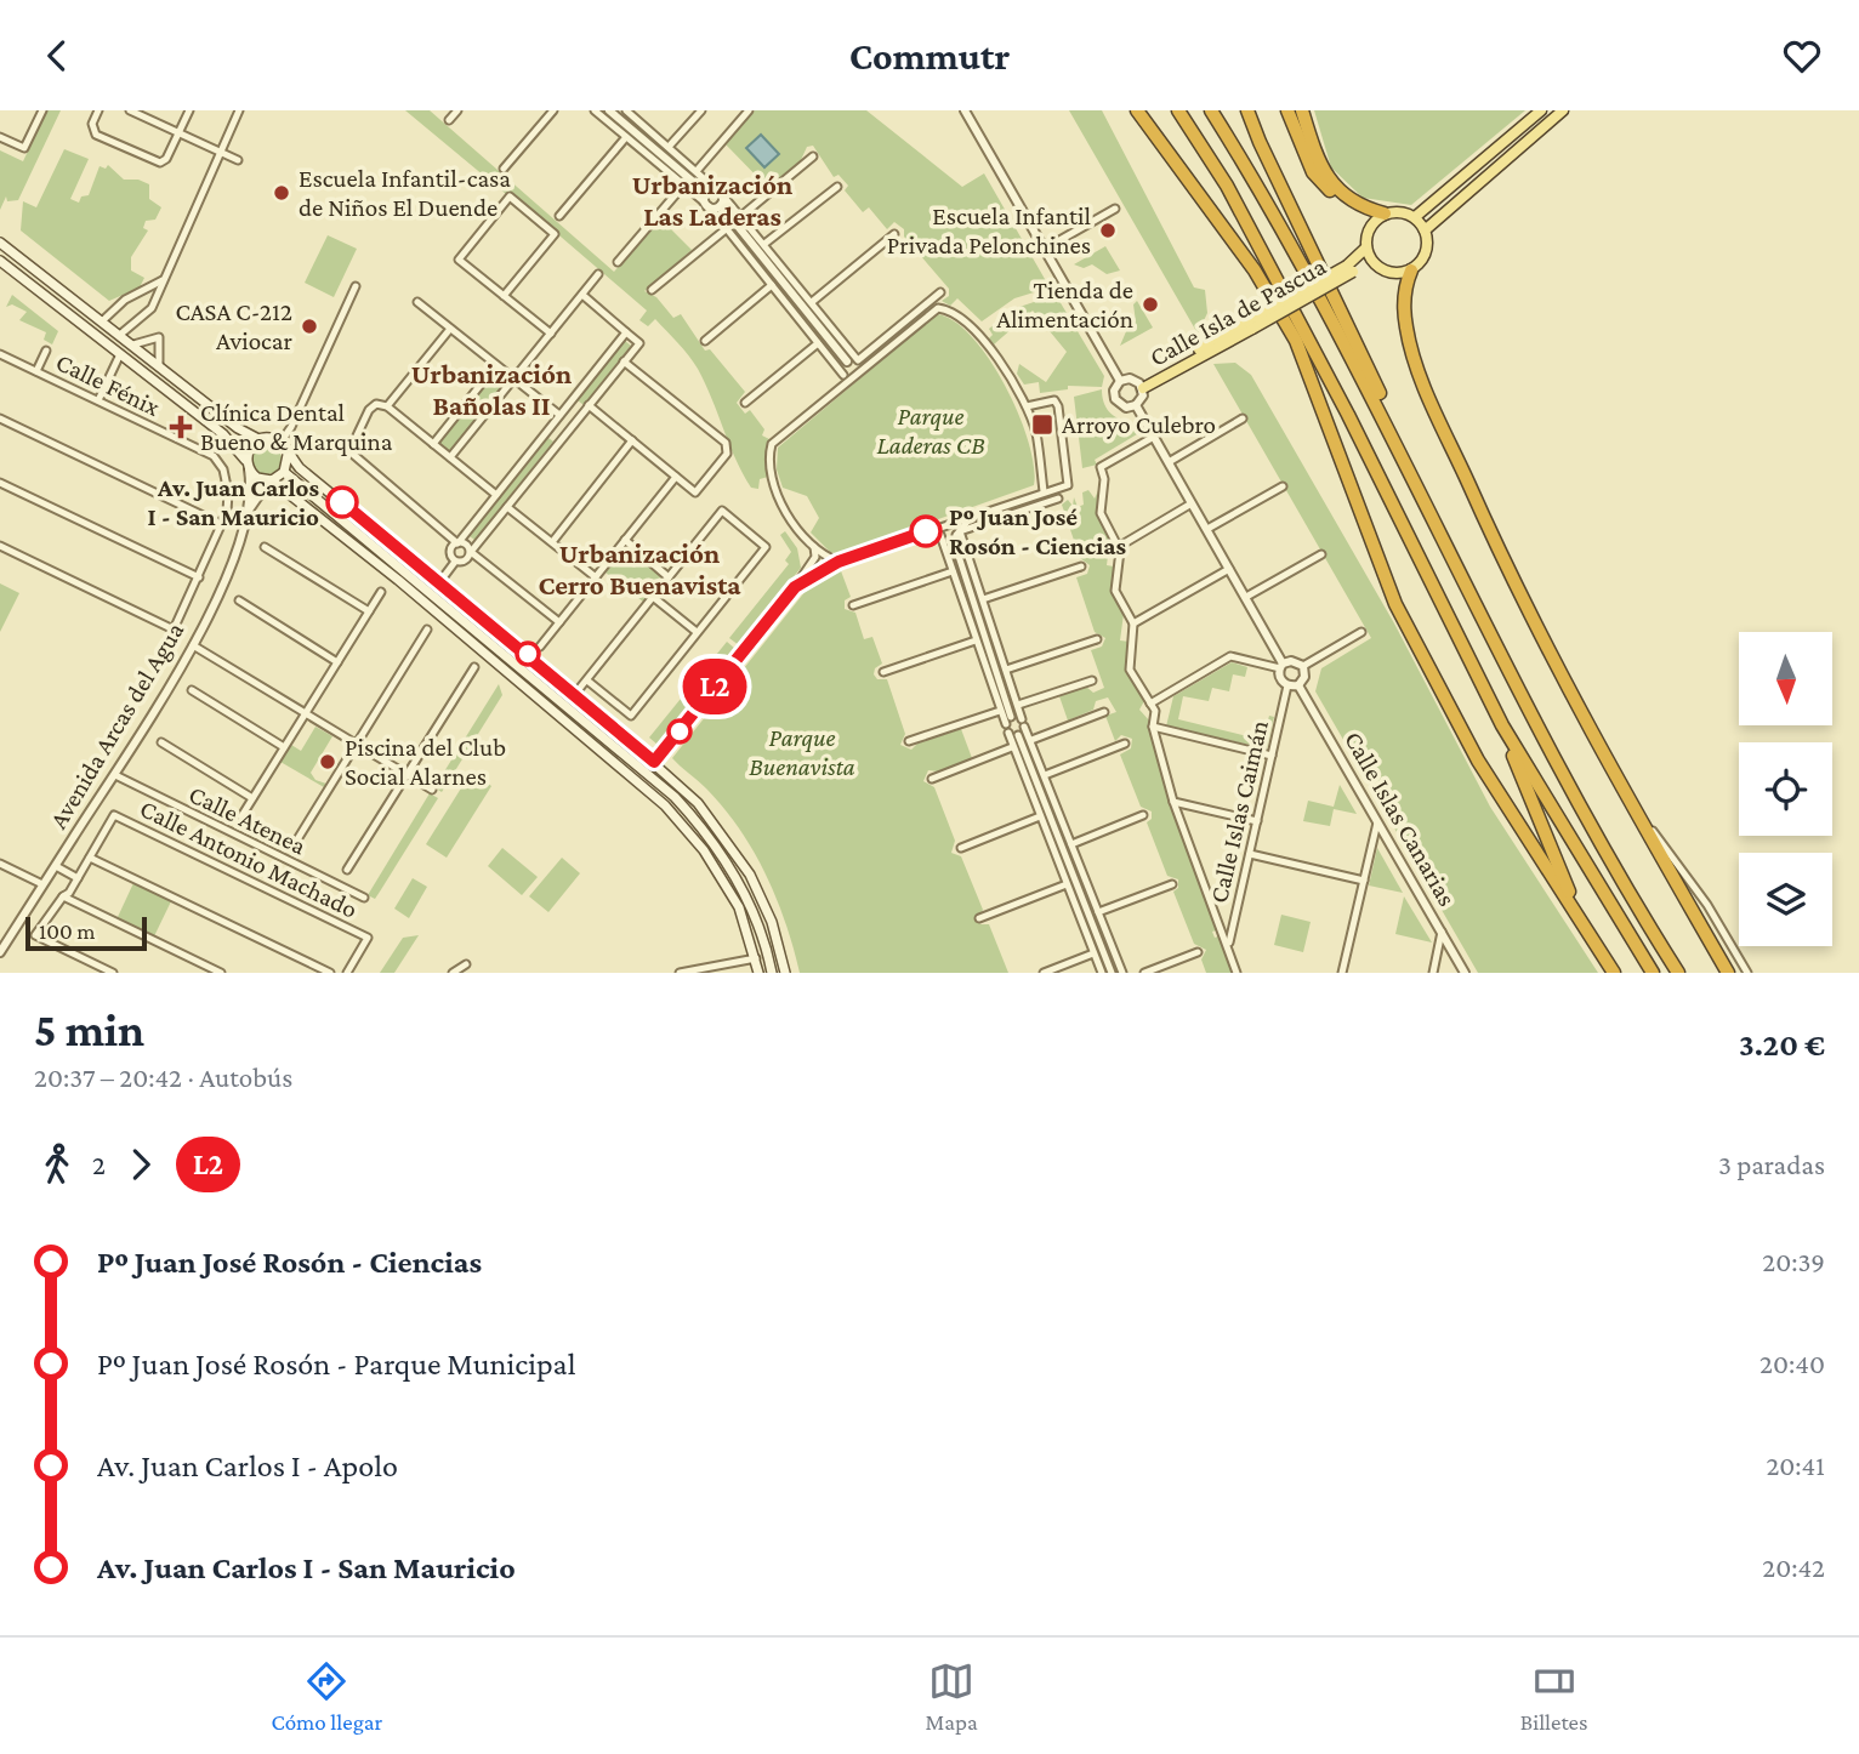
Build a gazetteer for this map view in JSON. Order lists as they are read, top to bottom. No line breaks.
{"streets":{"main road":["Calle Isla de Pascua"],"street":["Calle Fénix","Avenida Arcas del Agua","Calle Islas Caimán","Calle Islas Canarias","Calle Atenea","Calle Antonio Machado"]},"crossings":[["Avenida Arcas del Agua","Calle Atenea"],["Calle Islas Caimán","Calle Islas Canarias"]],"districts":["Urbanización Las Laderas","Urbanización Bañolas II","Urbanización Cerro Buenavista"],"parks":["Parque Laderas CB","Parque Buenavista"],"places":{"other":["Escuela Infantil-casa de Niños El Duende","Escuela Infantil Privada Pelonchines","Tienda de Alimentación","CASA C-212 Aviocar","Av. Juan Carlos I - San Mauricio","Pº Juan José Rosón - Ciencias","Piscina del Club Social Alarnes"],"transit":["Arroyo Culebro"],"health":["Clínica Dental Bueno & Marquina"]},"lines":["bus line L2"],"scale_bar":"100 m","north":"bottom","page":{"header":"Commutr","on_map":"L2","scale":"100 m","heading":["5 min","20:37 – 20:42 · Autobús","3.20 €"],"legs":["2","L2","3 paradas"],"list":[{"name":"Pº Juan José Rosón - Ciencias","value":"20:39"},{"name":"Pº Juan José Rosón - Parque Municipal","value":"20:40"},{"name":"Av. Juan Carlos I - Apolo","value":"20:41"},{"name":"Av. Juan Carlos I - San Mauricio","value":"20:42"}],"tabs":["Cómo llegar","Mapa","Billetes"]}}
